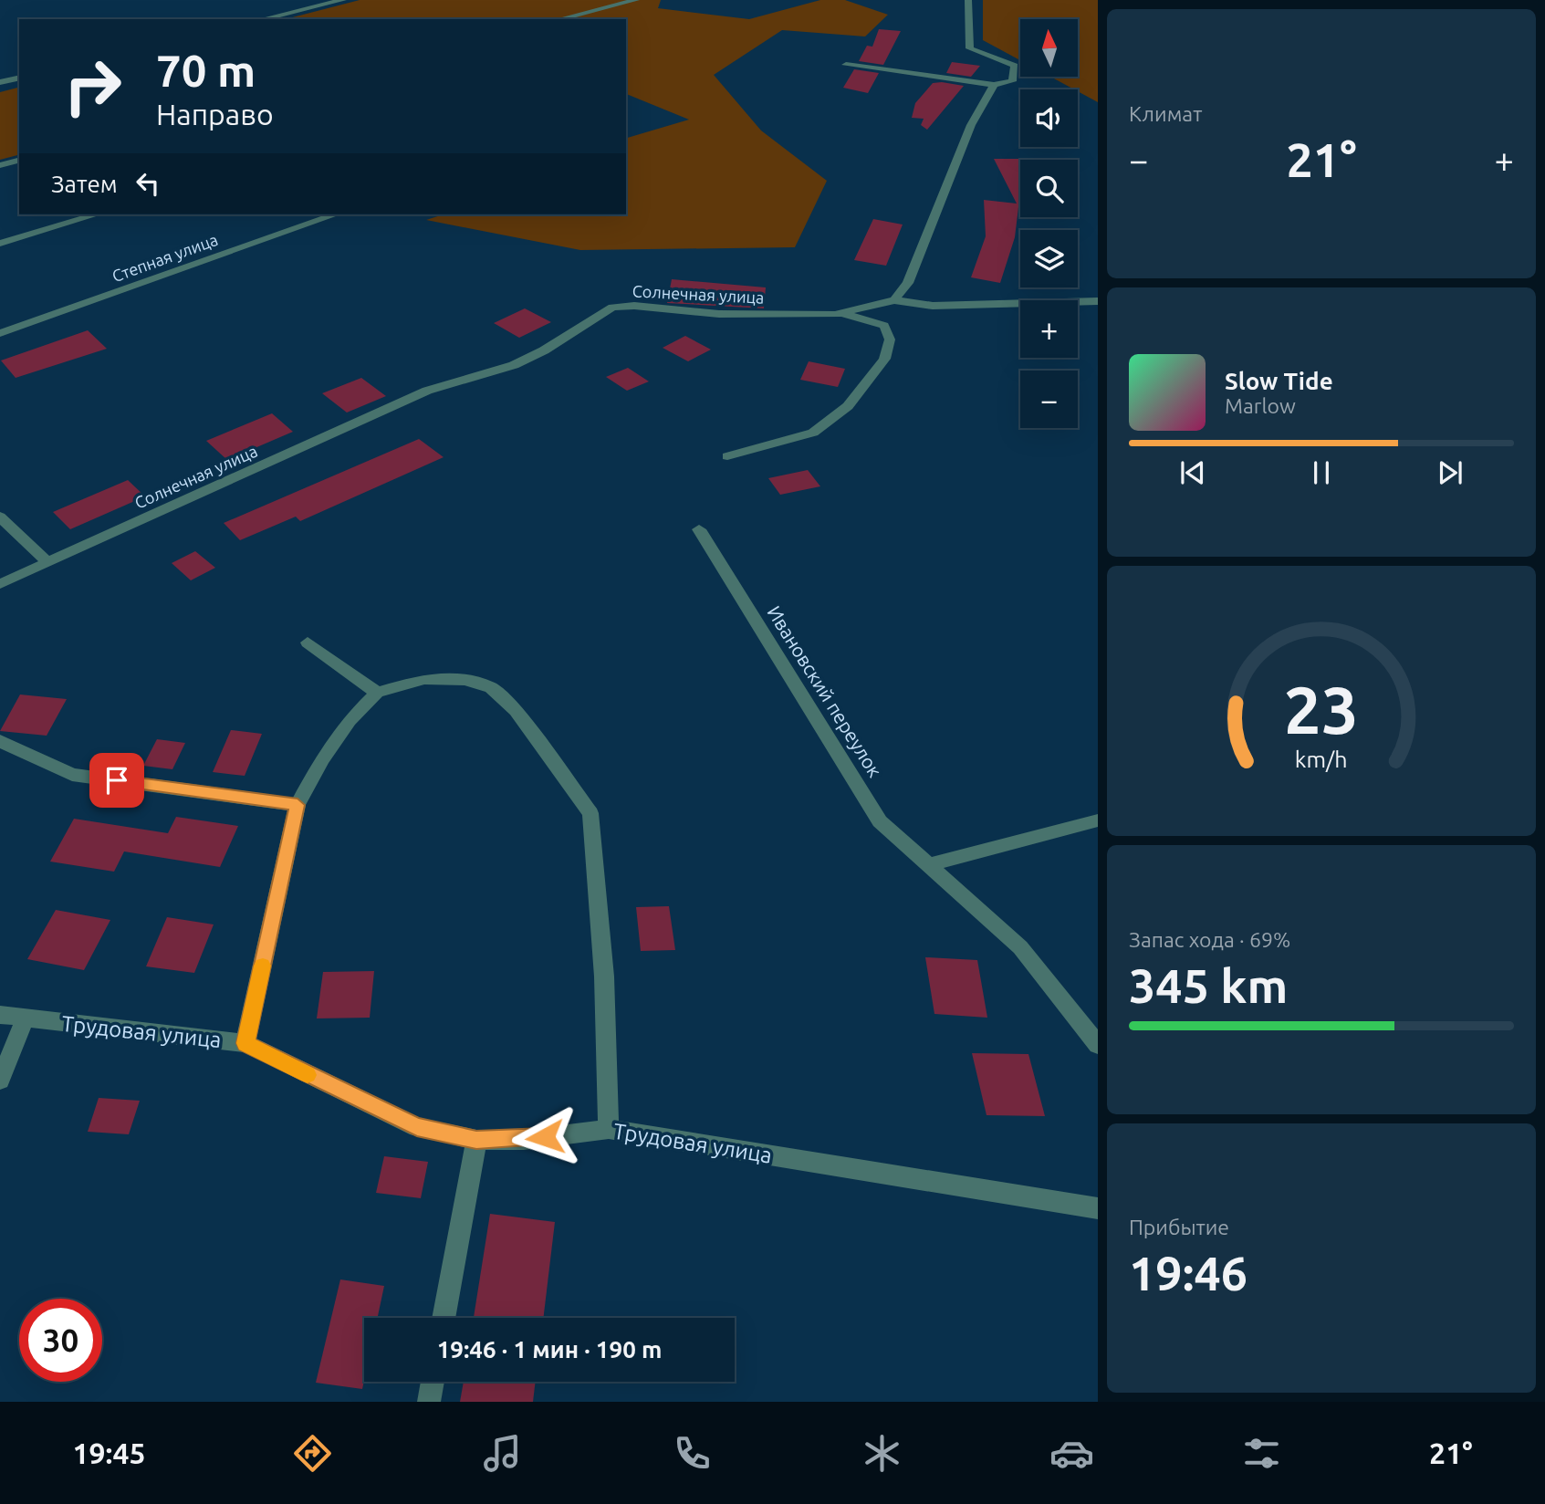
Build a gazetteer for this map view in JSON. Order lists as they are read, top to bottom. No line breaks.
{"streets":{"street":["Степная улица","Солнечная улица","Ивановский переулок","Трудовая улица"]},"north":"top","page":{"tile":["Климат",["Запас хода · 69%","345 km"],["Прибытие","19:46"]],"map_buttons":["+","−"],"turn":["70 m","Направо"],"heat":["−","21°","+"],"then":"Затем","song":["Slow Tide","Marlow"],"limit":"30","trip":"19:46 · 1 мин · 190 m","tabs":["19:45","21°"],"gauge":["23","km/h"]}}
